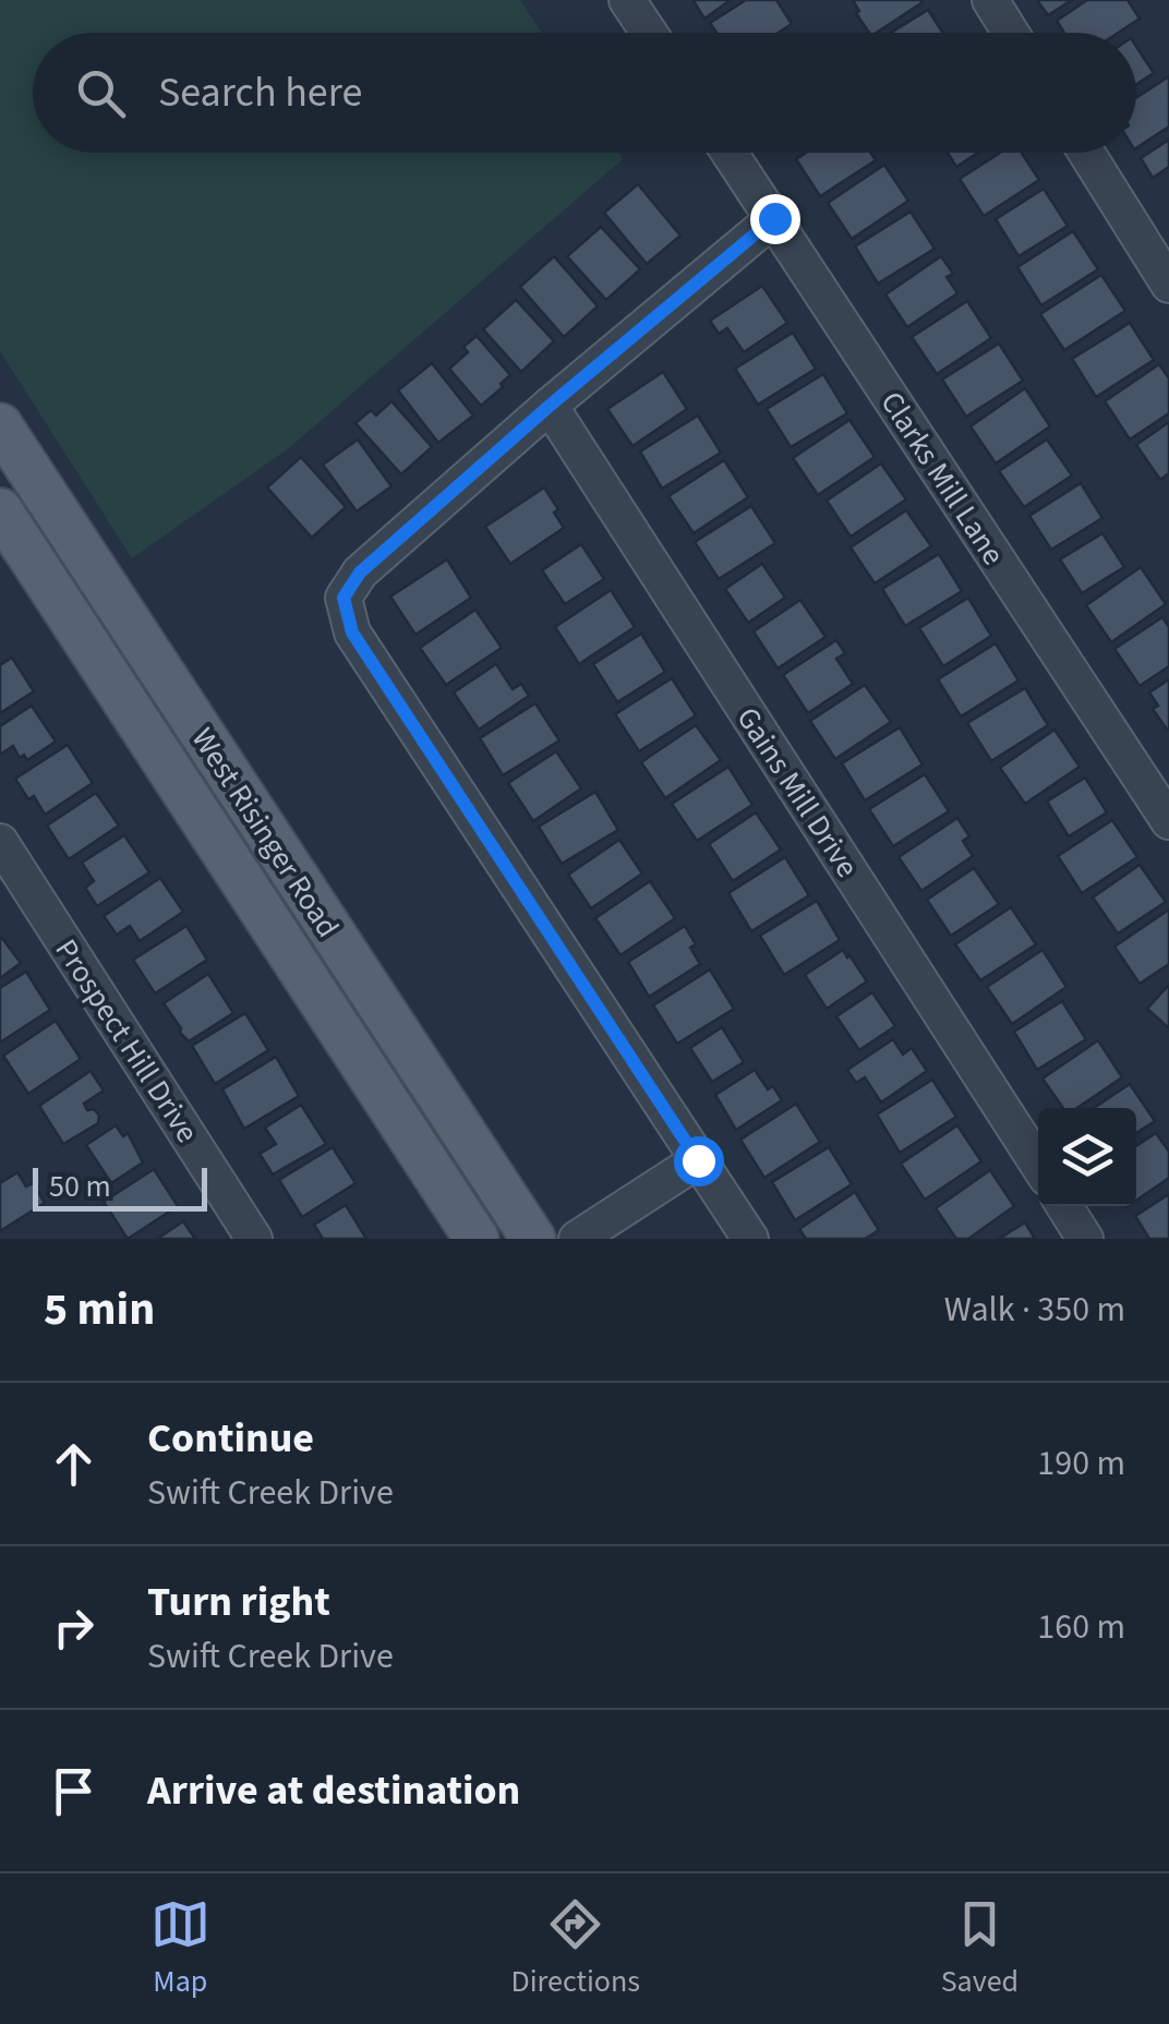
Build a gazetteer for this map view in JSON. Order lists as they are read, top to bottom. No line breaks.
{"streets":{"main road":["West Risinger Road"],"street":["Clarks Mill Lane","Gains Mill Drive","Prospect Hill Drive"]},"scale_bar":"50 m","page":{"search":"Search here","scale":"50 m","heading":["5 min","Walk · 350 m"],"list":[["Continue","Swift Creek Drive","190 m"],["Turn right","Swift Creek Drive","160 m"],"Arrive at destination"],"nav":["Map","Directions","Saved"]}}
